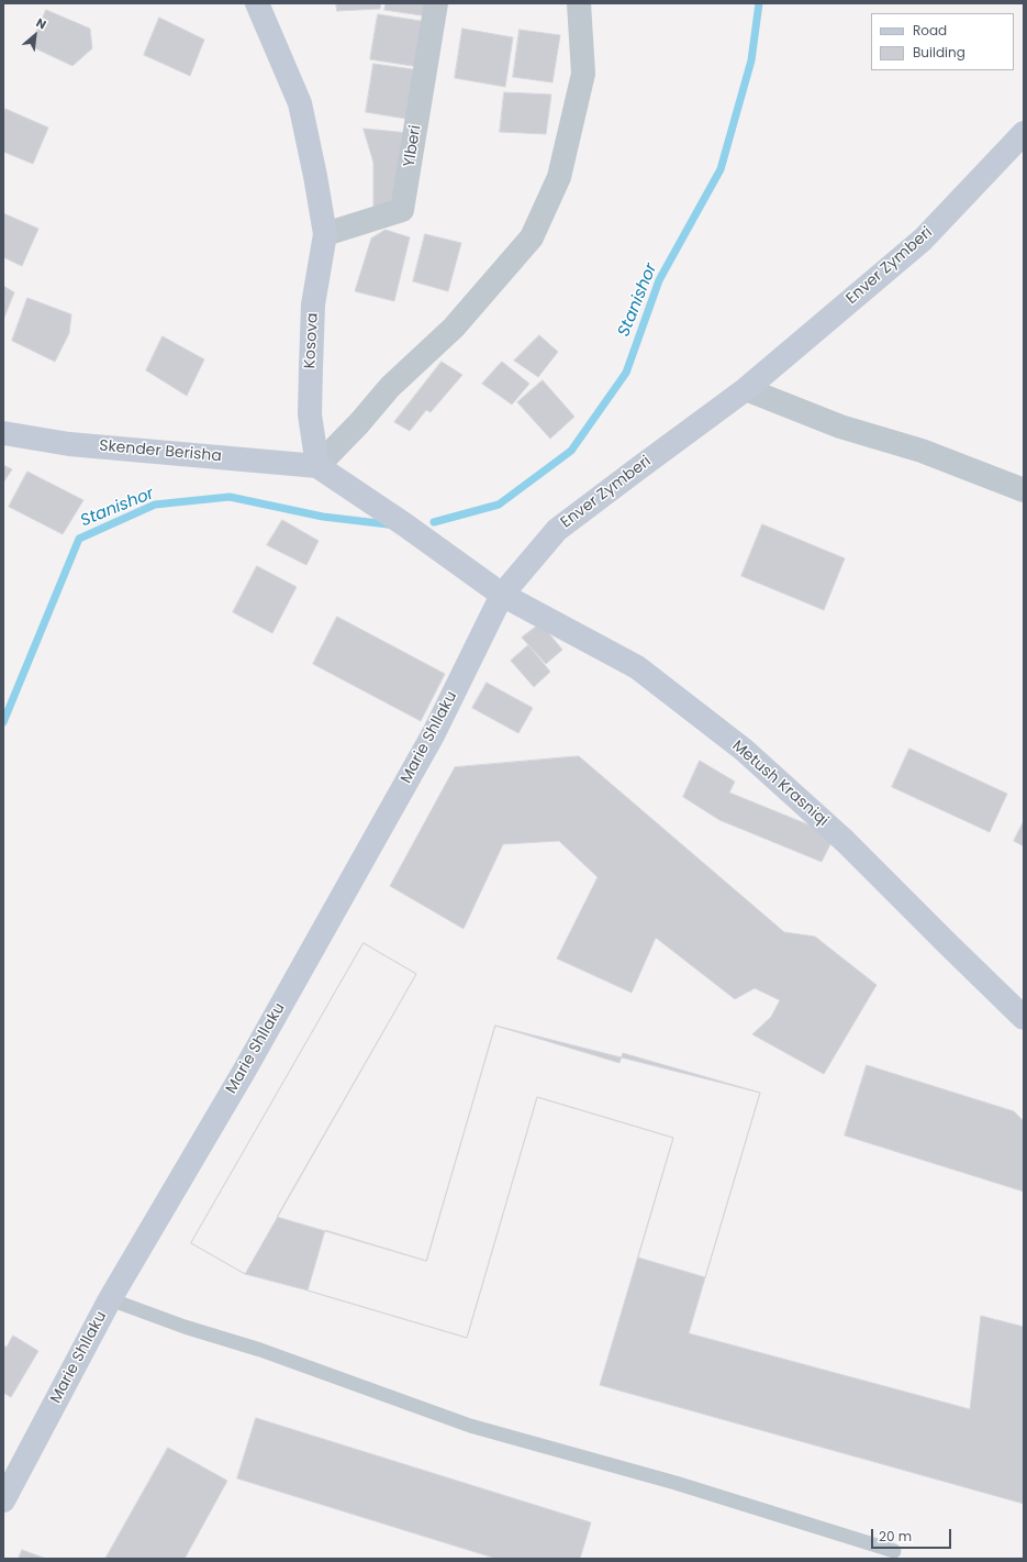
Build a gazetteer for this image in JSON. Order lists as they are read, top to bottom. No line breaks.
{"streets":{"street":["Ylberi","Enver Zymberi","Kosova","Skender Berisha","Marie Shllaku","Metush Krasniqi"]},"crossings":[["Ylberi","Kosova"],["Enver Zymberi","Marie Shllaku"],["Enver Zymberi","Metush Krasniqi"],["Kosova","Skender Berisha"],["Marie Shllaku","Metush Krasniqi"]],"water":["Stanishor"],"legend":["Road","Building"],"scale_bar":"20 m","north":"top right"}
